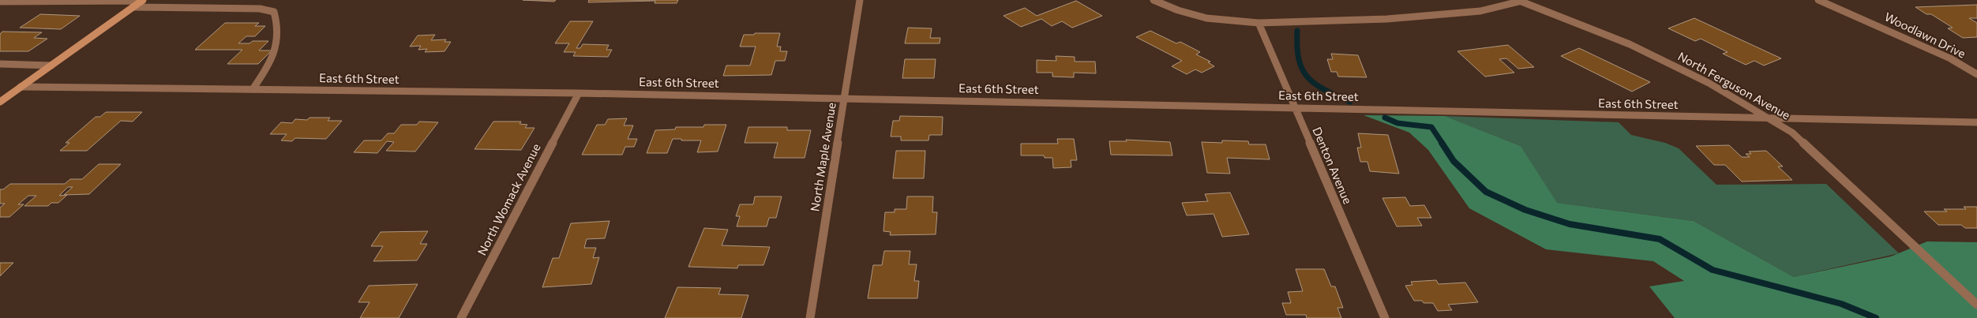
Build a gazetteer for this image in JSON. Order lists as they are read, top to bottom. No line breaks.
{"streets":{"street":["Woodlawn Drive","East 6th Street","North Ferguson Avenue","North Maple Avenue","Denton Avenue","North Womack Avenue"]},"crossings":[["East 6th Street","North Ferguson Avenue"],["East 6th Street","North Maple Avenue"],["East 6th Street","Denton Avenue"],["East 6th Street","North Womack Avenue"]]}
